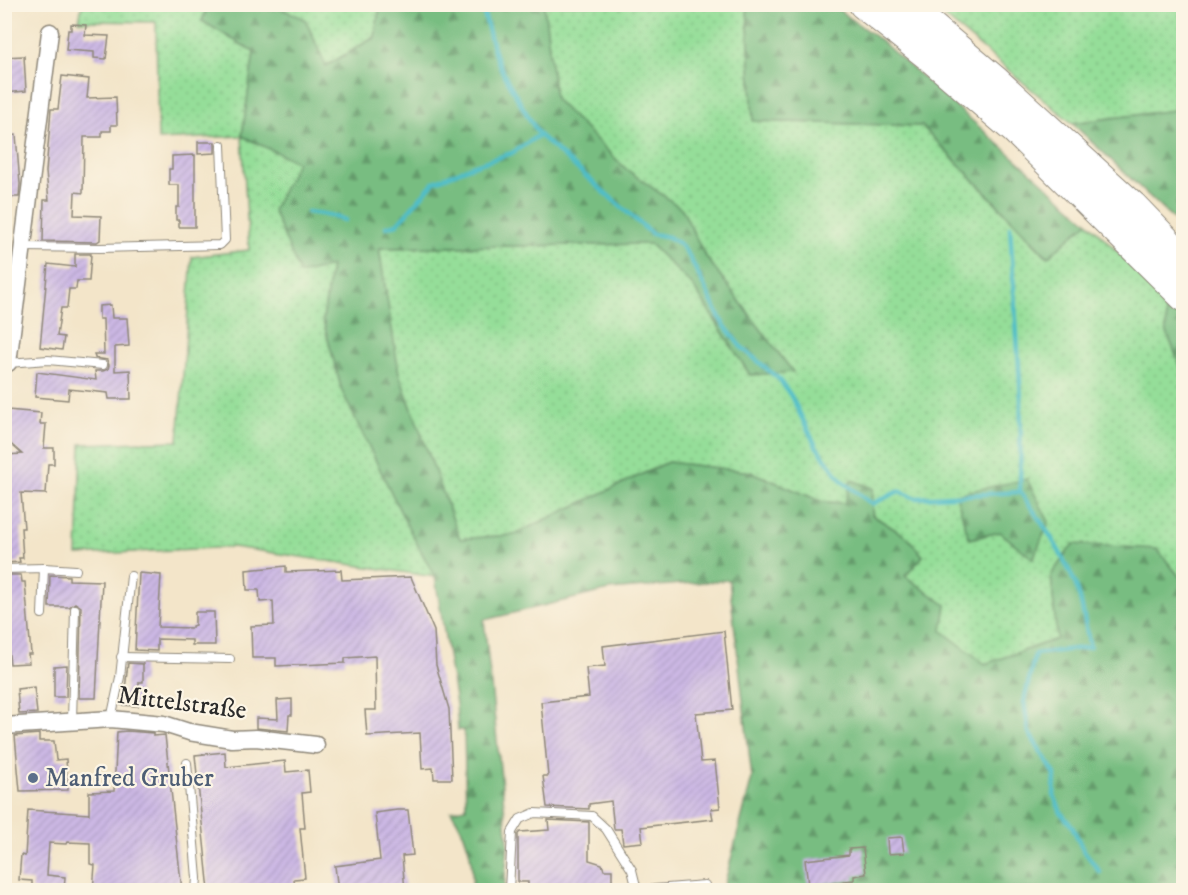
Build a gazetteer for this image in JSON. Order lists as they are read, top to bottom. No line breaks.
{"streets":{"street":["Mittelstraße"]},"places":["Manfred Gruber"]}
